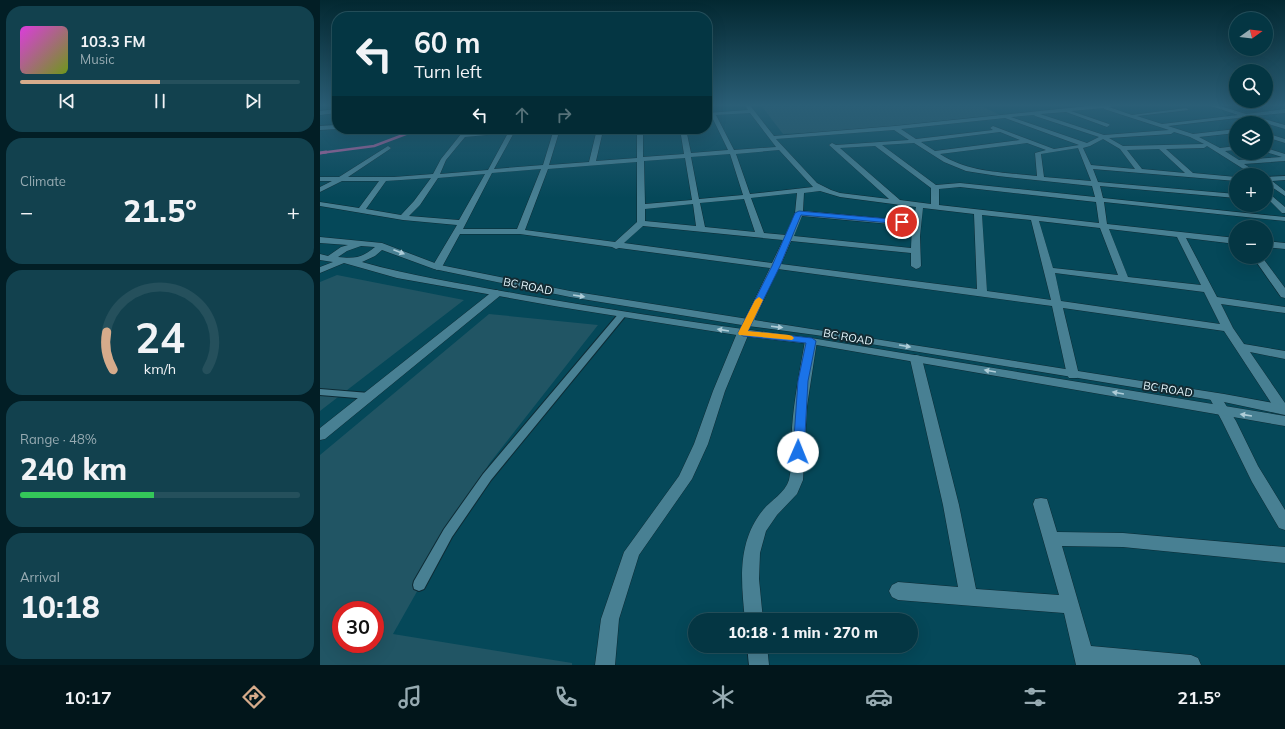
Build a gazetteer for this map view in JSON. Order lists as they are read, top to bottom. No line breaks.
{"streets":{"street":["BC ROAD"]},"north":"right","page":{"map_buttons":["+","−"],"turn":["60 m","Turn left"],"song":["103.3 FM","Music"],"tile":["Climate",["Range · 48%","240 km"],["Arrival","10:18"]],"heat":["−","21.5°","+"],"limit":"30","trip":"10:18 · 1 min · 270 m","tabs":["10:17","21.5°"],"gauge":["24","km/h"]}}
